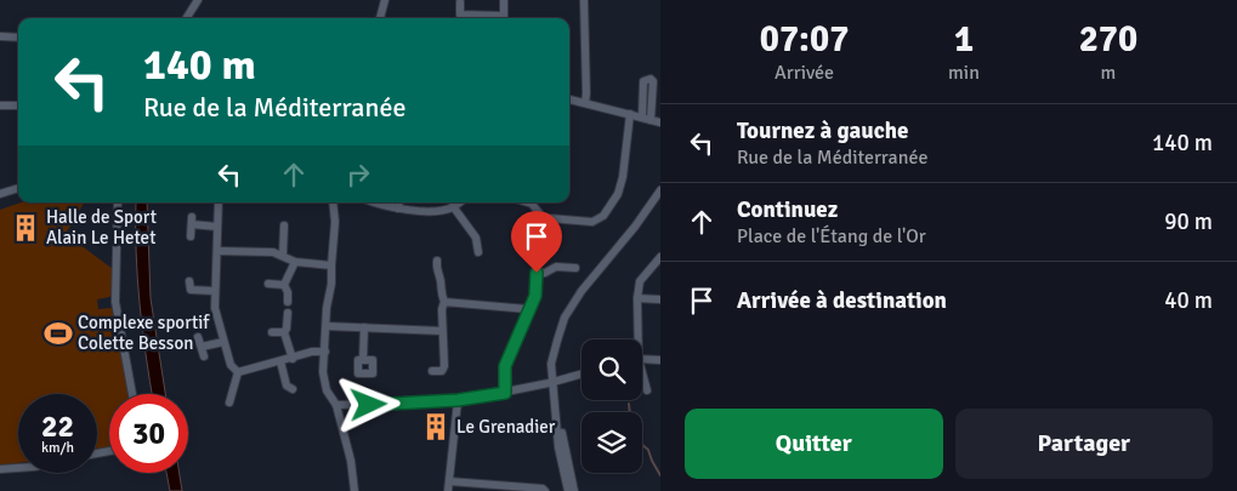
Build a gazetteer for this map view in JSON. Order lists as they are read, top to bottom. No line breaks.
{"places":{"building":["Halle de Sport Alain Le Hetet","Le Grenadier"],"sports":["Complexe sportif Colette Besson"]},"page":{"eta":["07:07","Arrivée","1","min","270","m"],"turn":["140 m","Rue de la Méditerranée"],"list":[{"name":"Tournez à gauche","note":"Rue de la Méditerranée","value":"140 m"},{"name":"Continuez","note":"Place de l'Étang de l'Or","value":"90 m"},{"name":"Arrivée à destination","value":"40 m"}],"speed":"22 km/h","limit":"30","buttons":["Quitter","Partager"]}}
